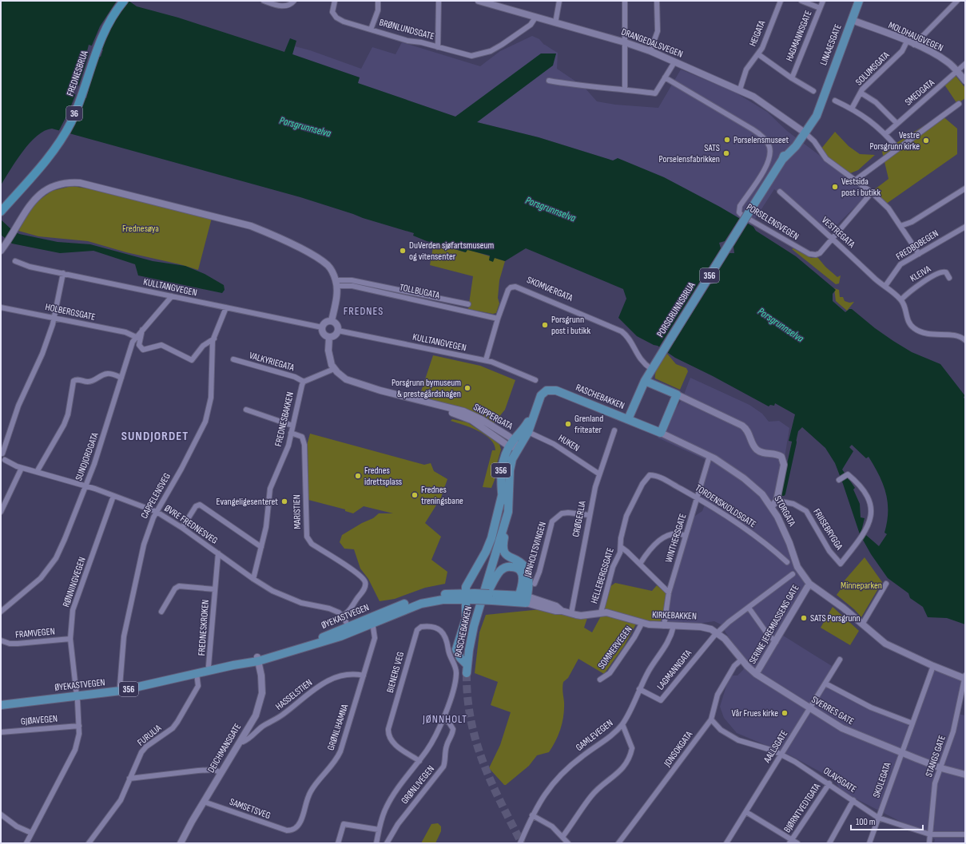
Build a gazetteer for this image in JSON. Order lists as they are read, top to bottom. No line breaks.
{"streets":{"highway":["FREDNESBRUA","36"],"main road":["LINAAESGATE","356","PORSGRUNNSBRUA","RASCHEBAKKEN","STORGATA","ØYEKASTVEGEN"],"street":["BRØNLUNDSGATE","HEIGATA","HAGMANNSGATE","MOLDHAUGVEGEN","DRANGEDALSVEGEN","SOLUMSGATA","SMEDGATA","PORSELENSVEGEN","VESTREGATA","FREDBOBEGEN","KLEIVA","KULLTANGVEGEN","SKOMVÆRGATA","TOLLBUGATA","HOLBERGSGATE","VALKYRIEGATA","SKIPPERGATA","FREDNESBAKKEN","HUKEN","SUNDJORDGATA","CAPPELENSVEG","TORDENSKIOLDSGATE","MARISTIEN","CRØGERLIA","ØVRE FREDNESVEG","FRIISEBRYGGA","WINTHERSGATE","JØNHOLTSVINGEN","HELLEBERGSGATE","RØNNINGVEGEN","KIRKEBAKKEN","SERINE JEREMIASSENS GATE","FREDNESKROKEN","FRAMVEGEN","SOMMERVEGEN","LAGMANNGATA","BIENERS VEG","HASSELSTIEN","SVERRES GATE","GJØAVEGEN","GRØNLIHAMNA","FURULIA","GAMLEVEGEN","AALLSGATE","DEICHMANSGATE","JONSOKGATA","STANGS GATE","OLAVSGATE","SKOLEGATA","GRØNLIVEGEN","BJØRNTVEDTGATA","SAMSETSVEG"]},"crossings":[["BRØNLUNDSGATE","DRANGEDALSVEGEN"],["HEIGATA","HAGMANNSGATE"],["HEIGATA","DRANGEDALSVEGEN"],["MOLDHAUGVEGEN","LINAAESGATE"],["MOLDHAUGVEGEN","SOLUMSGATA"],["MOLDHAUGVEGEN","SMEDGATA"],["DRANGEDALSVEGEN","LINAAESGATE"],["LINAAESGATE","PORSGRUNNSBRUA"],["PORSELENSVEGEN","VESTREGATA"],["VESTREGATA","FREDBOBEGEN"],["VESTREGATA","KLEIVA"],["356","SKOMVÆRGATA"],["356","PORSGRUNNSBRUA"],["356","RASCHEBAKKEN"],["356","KIRKEBAKKEN"],["356","ØYEKASTVEGEN"],["KULLTANGVEGEN","SKOMVÆRGATA"],["KULLTANGVEGEN","SUNDJORDGATA"],["KULLTANGVEGEN","CAPPELENSVEG"],["SKOMVÆRGATA","TOLLBUGATA"],["SKOMVÆRGATA","PORSGRUNNSBRUA"],["HOLBERGSGATE","SUNDJORDGATA"],["VALKYRIEGATA","FREDNESBAKKEN"],["RASCHEBAKKEN","SKIPPERGATA"],["RASCHEBAKKEN","HUKEN"],["RASCHEBAKKEN","STORGATA"],["RASCHEBAKKEN","ØYEKASTVEGEN"],["SKIPPERGATA","FREDNESBAKKEN"],["FREDNESBAKKEN","MARISTIEN"],["FREDNESBAKKEN","ØVRE FREDNESVEG"],["HUKEN","CRØGERLIA"],["SUNDJORDGATA","ØVRE FREDNESVEG"],["CAPPELENSVEG","ØVRE FREDNESVEG"],["TORDENSKIOLDSGATE","WINTHERSGATE"],["TORDENSKIOLDSGATE","HELLEBERGSGATE"],["STORGATA","WINTHERSGATE"],["STORGATA","SERINE JEREMIASSENS GATE"],["STORGATA","STANGS GATE"],["STORGATA","SKOLEGATA"],["CRØGERLIA","JØNHOLTSVINGEN"],["CRØGERLIA","KIRKEBAKKEN"],["ØVRE FREDNESVEG","RØNNINGVEGEN"],["ØVRE FREDNESVEG","FREDNESKROKEN"],["WINTHERSGATE","KIRKEBAKKEN"],["HELLEBERGSGATE","KIRKEBAKKEN"],["RØNNINGVEGEN","ØYEKASTVEGEN"],["RØNNINGVEGEN","FRAMVEGEN"],["RØNNINGVEGEN","GJØAVEGEN"],["KIRKEBAKKEN","SOMMERVEGEN"],["KIRKEBAKKEN","SVERRES GATE"],["KIRKEBAKKEN","GAMLEVEGEN"],["ØYEKASTVEGEN","GRØNLIHAMNA"],["ØYEKASTVEGEN","FURULIA"],["ØYEKASTVEGEN","DEICHMANSGATE"],["SERINE JEREMIASSENS GATE","SVERRES GATE"],["LAGMANNGATA","SVERRES GATE"],["LAGMANNGATA","GAMLEVEGEN"],["BIENERS VEG","GRØNLIVEGEN"],["HASSELSTIEN","GRØNLIHAMNA"],["HASSELSTIEN","DEICHMANSGATE"],["SVERRES GATE","AALLSGATE"],["SVERRES GATE","JONSOKGATA"],["SVERRES GATE","STANGS GATE"],["SVERRES GATE","SKOLEGATA"],["GRØNLIHAMNA","SAMSETSVEG"],["AALLSGATE","OLAVSGATE"],["DEICHMANSGATE","SAMSETSVEG"],["JONSOKGATA","OLAVSGATE"],["STANGS GATE","OLAVSGATE"],["OLAVSGATE","SKOLEGATA"],["OLAVSGATE","BJØRNTVEDTGATA"]],"districts":["FREDNES","SUNDJORDET","JØNNHOLT"],"water":["Porsgrunnselva"],"parks":["Frednesøya","Minneparken"],"places":["Porselensmuseet","Vestre Porsgrunn kirke","SATS Porselensfabrikken","Vestsida post i butikk","DuVerden sjøfartsmuseum og vitensenter","Porsgrunn post i butikk","Porsgrunn bymuseum & prestegårdshagen","Grenland friteater","Frednes idrettsplass","Frednes treningsbane","Evangeligesenteret","SATS Porsgrunn","Vår Frues kirke"],"scale_bar":"100 m"}
